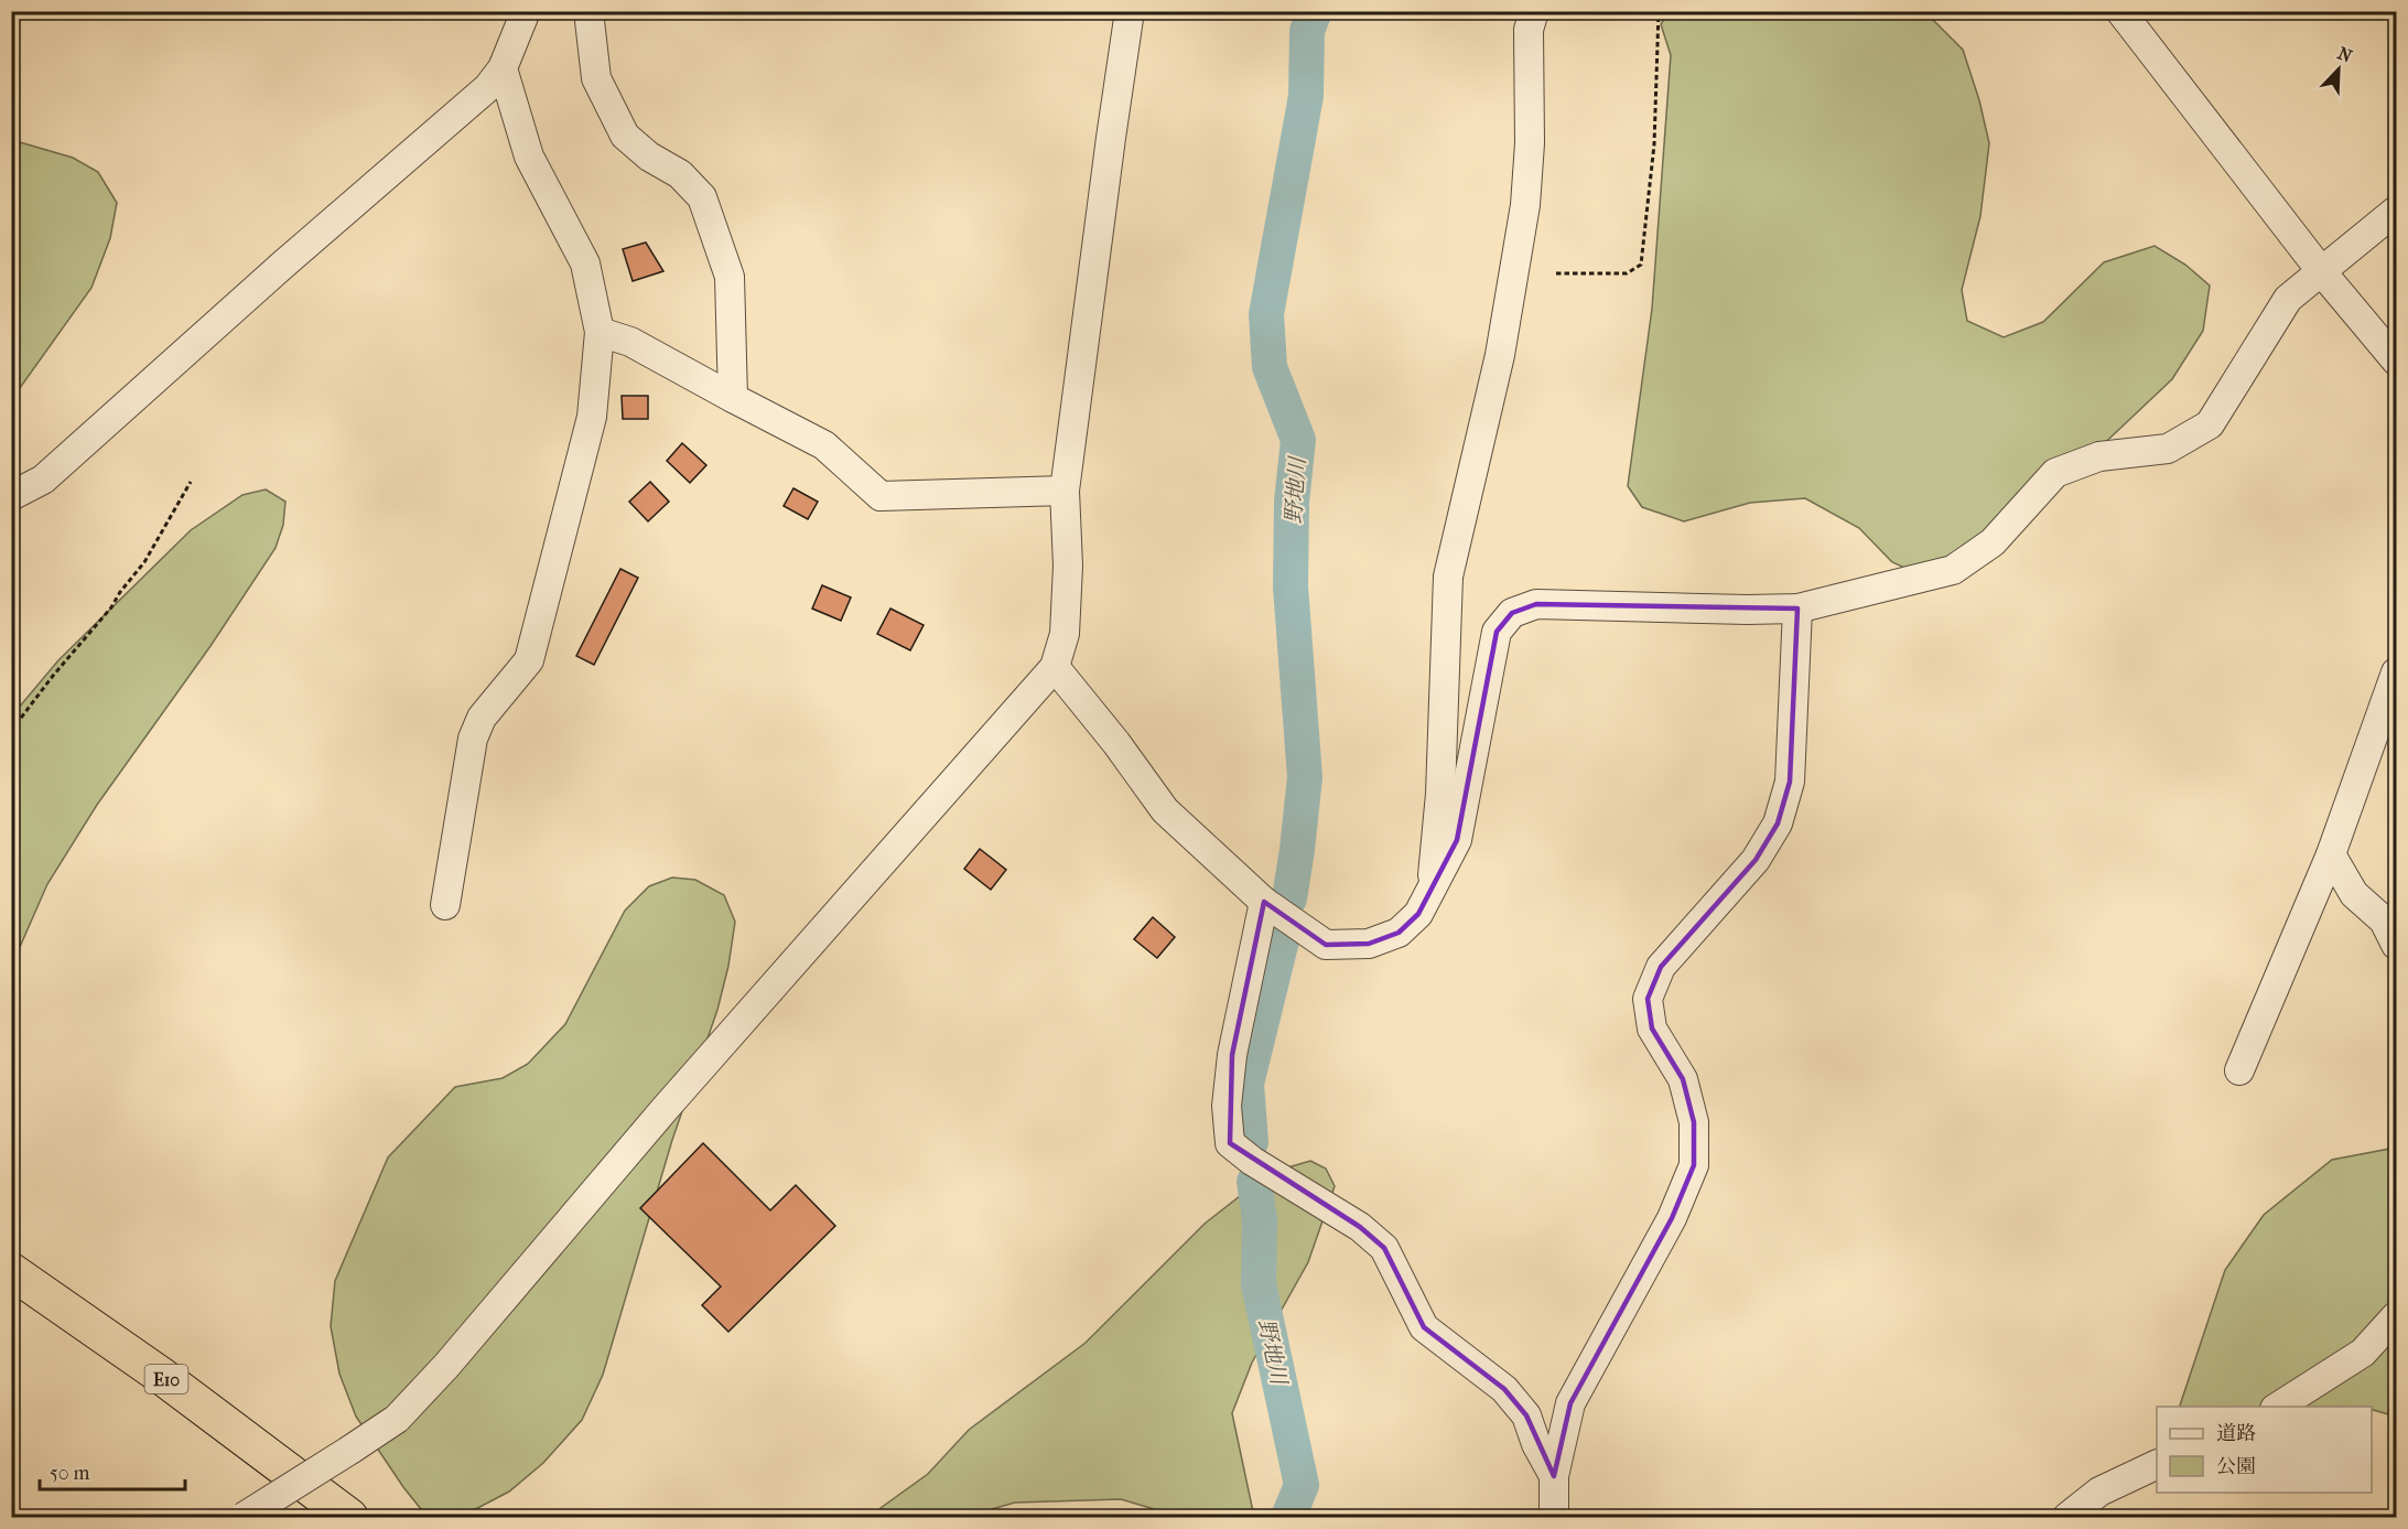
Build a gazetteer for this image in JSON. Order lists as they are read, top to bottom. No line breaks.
{"streets":{"highway":["E10"]},"water":["野地川"],"legend":["道路","公園"],"scale_bar":"50 m","north":"top right"}
